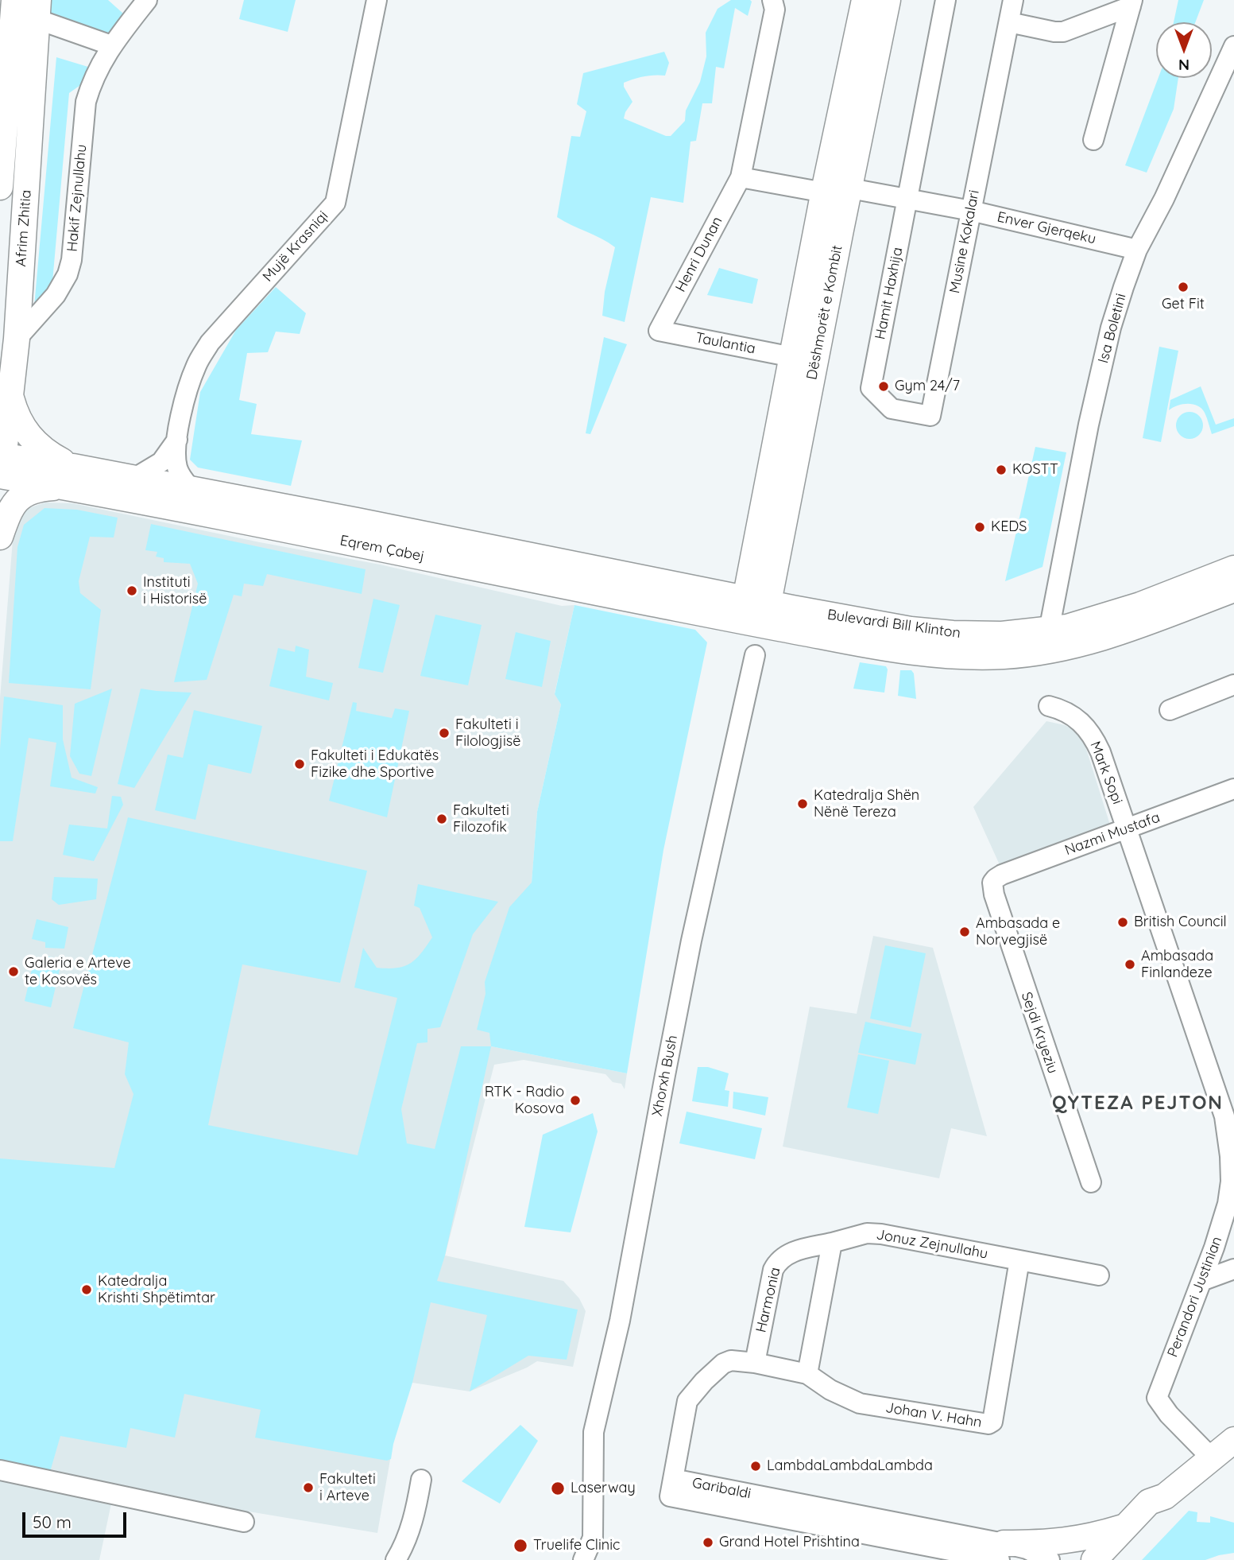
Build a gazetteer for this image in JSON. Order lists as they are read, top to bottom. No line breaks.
{"streets":{"main road":["Afrim Zhitia","Dëshmorët e Kombit","Eqrem Çabej","Bulevardi Bill Klinton"],"street":["Hakif Zejnullahu","Enver Gjerqeku","Musine Kokalari","Mujë Krasniqi","Henri Dunan","Hamit Haxhija","Isa Boletini","Taulantia","Mark Sopi","Nazmi Mustafa","Sejdi Kryeziu","Xhorxh Bush","Jonuz Zejnullahu","Perandori Justinian","Harmonia","Johan V. Hahn","Garibaldi"]},"crossings":[["Hakif Zejnullahu","Afrim Zhitia"],["Afrim Zhitia","Eqrem Çabej"],["Enver Gjerqeku","Musine Kokalari"],["Enver Gjerqeku","Hamit Haxhija"],["Enver Gjerqeku","Dëshmorët e Kombit"],["Enver Gjerqeku","Isa Boletini"],["Musine Kokalari","Hamit Haxhija"],["Henri Dunan","Taulantia"],["Dëshmorët e Kombit","Taulantia"],["Dëshmorët e Kombit","Eqrem Çabej"],["Dëshmorët e Kombit","Bulevardi Bill Klinton"],["Isa Boletini","Bulevardi Bill Klinton"],["Eqrem Çabej","Bulevardi Bill Klinton"],["Mark Sopi","Nazmi Mustafa"],["Mark Sopi","Perandori Justinian"],["Nazmi Mustafa","Sejdi Kryeziu"],["Nazmi Mustafa","Perandori Justinian"],["Jonuz Zejnullahu","Harmonia"],["Jonuz Zejnullahu","Johan V. Hahn"],["Harmonia","Johan V. Hahn"],["Johan V. Hahn","Garibaldi"]],"districts":["QYTEZA PEJTON"],"places":["Get Fit","Gym 24/7","KOSTT","KEDS","Instituti i Historisë","Fakulteti i Filologjisë","Fakulteti i Edukatës Fizike dhe Sportive","Katedralja Shën Nënë Tereza","Fakulteti Filozofik","British Council","Ambasada e Norvegjisë","Ambasada Finlandeze","Galeria e Arteve te Kosovës","RTK - Radio Kosova","Katedralja Krishti Shpëtimtar","LambdaLambdaLambda","Fakulteti i Arteve","Laserway","Grand Hotel Prishtina","Truelife Clinic"],"scale_bar":"50 m","north":"bottom"}
